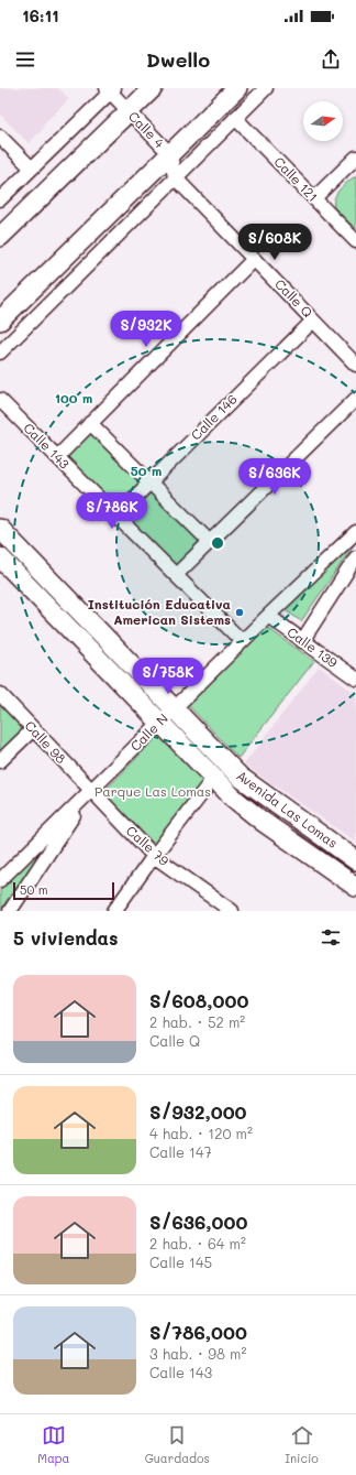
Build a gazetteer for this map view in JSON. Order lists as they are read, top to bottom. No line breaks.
{"streets":{"street":["Calle 4","Calle 121","Calle Q","Calle 146","Calle 143","Calle 139","Calle N","Calle 98","Avenida Las Lomas","Calle 79"]},"crossings":[["Calle 4","Calle Q"],["Calle Q","Calle 146"],["Calle 146","Calle 143"],["Calle 143","Calle N"],["Calle 139","Calle N"],["Calle N","Calle 98"],["Calle N","Avenida Las Lomas"],["Calle N","Calle 79"],["Calle 98","Calle 79"]],"parks":["Parque Las Lomas"],"places":["Institución Educativa American Sistems"],"scale_bar":"50 m","north":"right","page":{"status":"16:11","header":"Dwello","price":["S/608K","S/932K","S/636K","S/786K","S/758K"],"scale":"50 m","heading":"5 viviendas","list":[{"name":"S/608,000","note":"2 hab. · 52 m² · Calle Q"},{"name":"S/932,000","note":"4 hab. · 120 m² · Calle 147"},{"name":"S/636,000","note":"2 hab. · 64 m² · Calle 145"},{"name":"S/786,000","note":"3 hab. · 98 m² · Calle 143"}],"tabs":["Mapa","Guardados","Inicio"]},"rings":["100 m","50 m"]}
